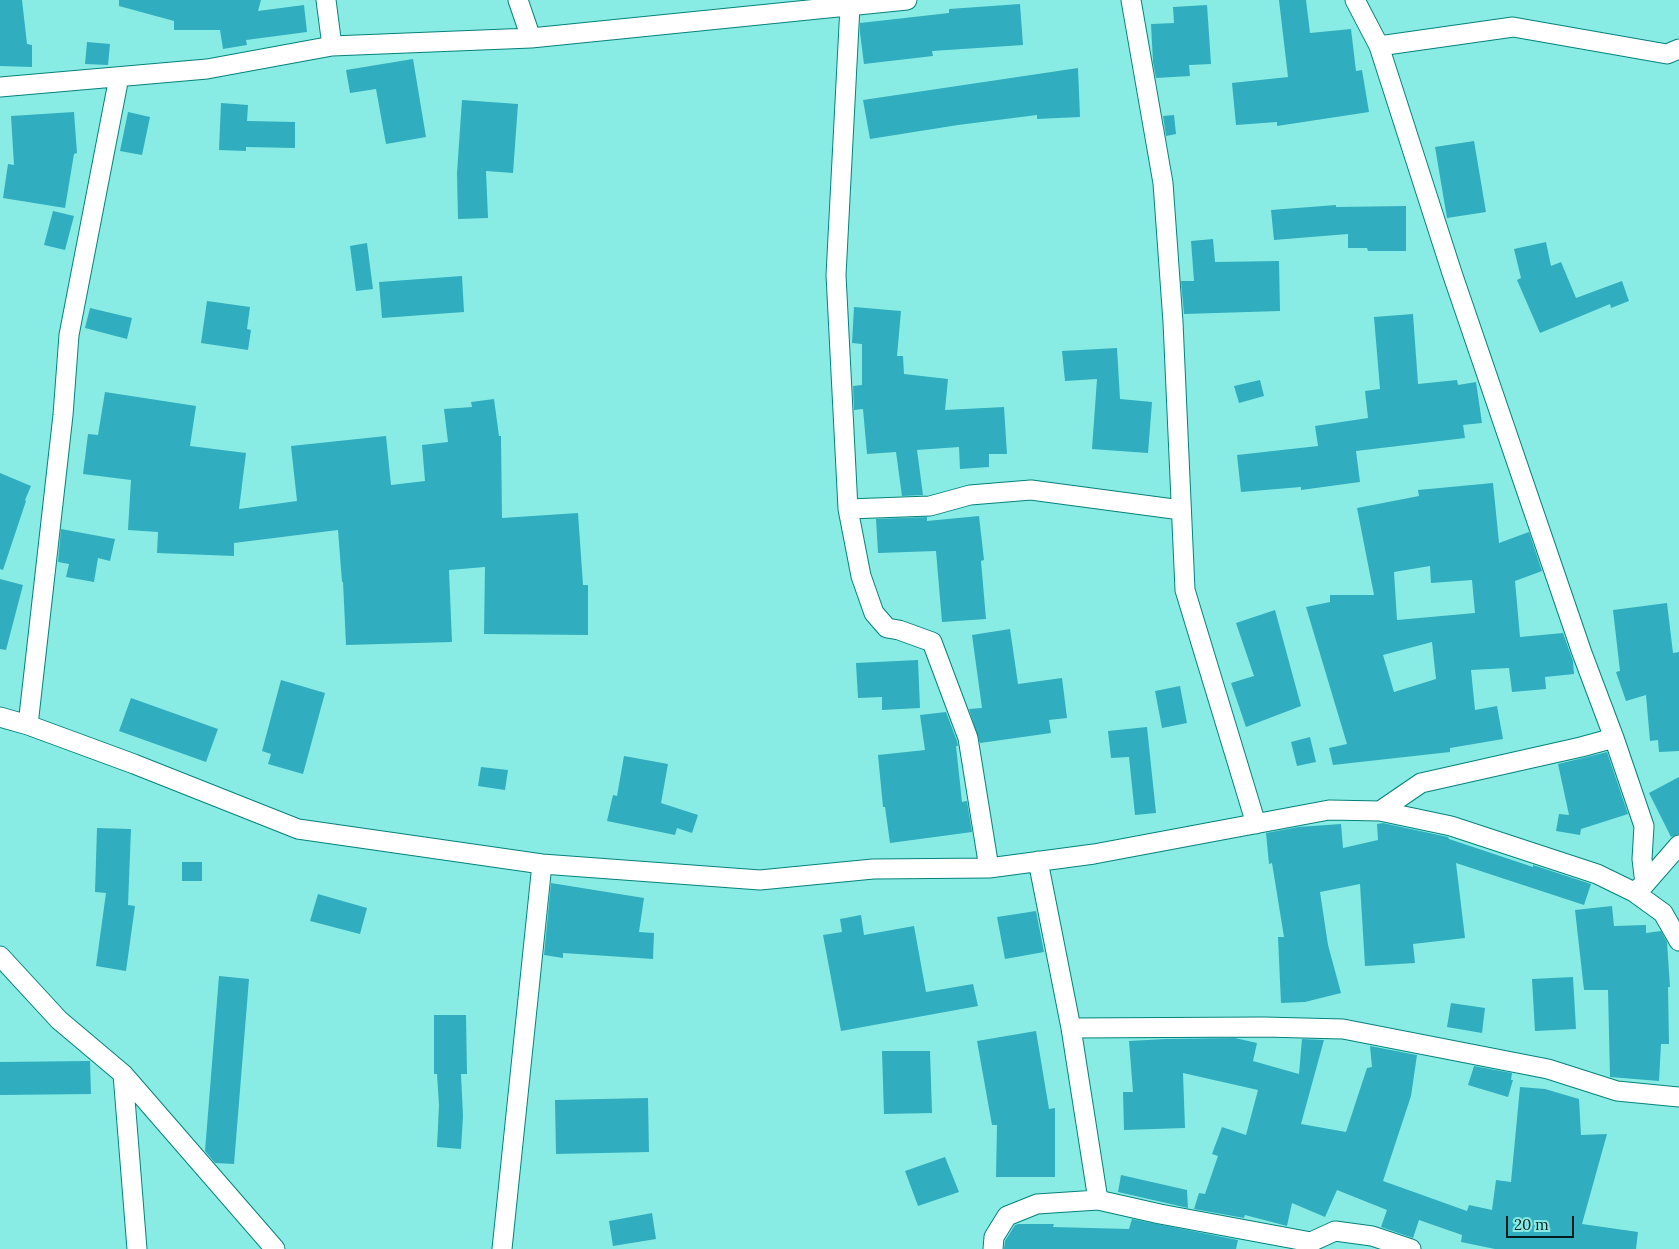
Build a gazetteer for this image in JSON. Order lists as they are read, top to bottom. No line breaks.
{"scale_bar":"20 m"}
